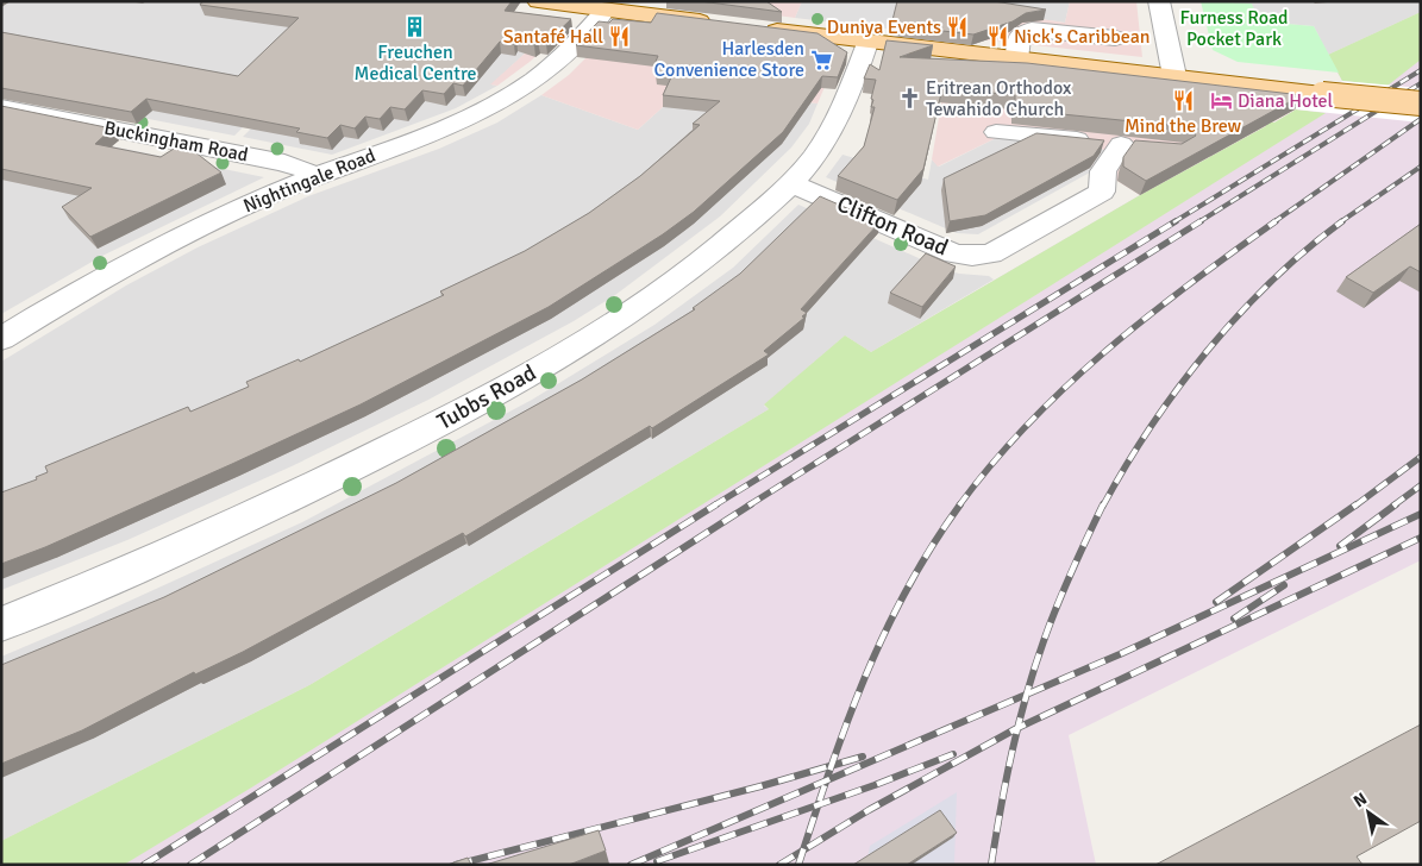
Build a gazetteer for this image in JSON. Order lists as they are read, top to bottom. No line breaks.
{"streets":{"street":["Buckingham Road","Nightingale Road","Clifton Road","Tubbs Road"]},"crossings":[["Buckingham Road","Nightingale Road"],["Clifton Road","Tubbs Road"]],"parks":["Furness Road Pocket Park"],"places":{"building":["Freuchen Medical Centre"],"restaurant":["Duniya Events","Santafé Hall","Nick's Caribbean","Mind the Brew"],"supermarket":["Harlesden Convenience Store"],"church":["Eritrean Orthodox Tewahido Church"],"hotel":["Diana Hotel"]},"north":"top left"}
